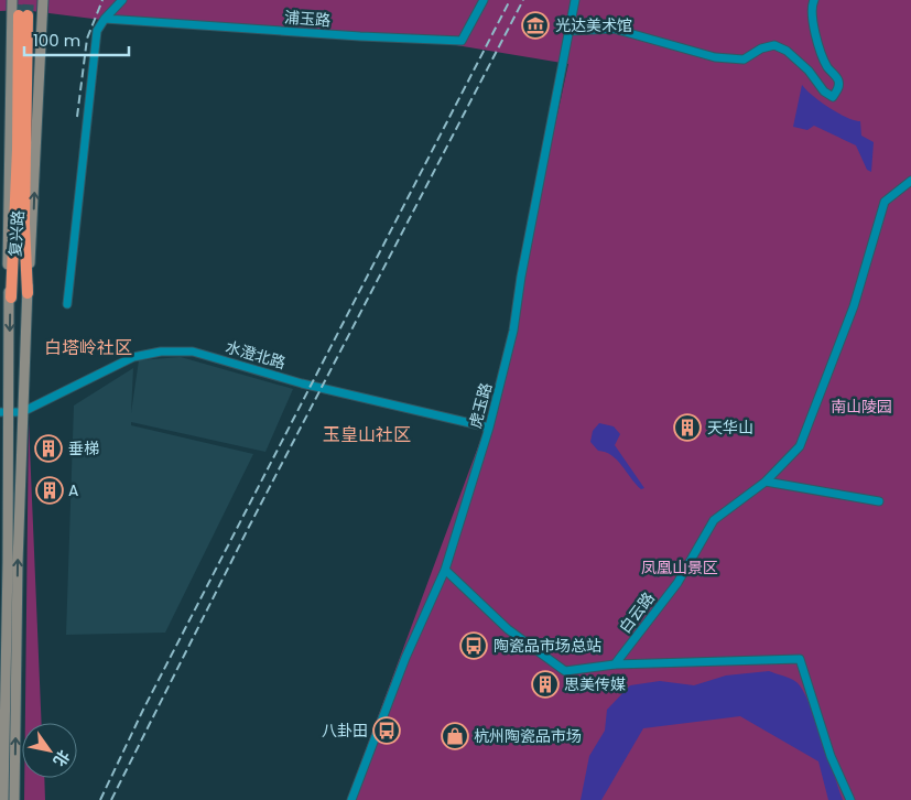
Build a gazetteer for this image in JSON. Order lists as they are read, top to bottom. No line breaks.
{"streets":{"main road":["复兴路"],"street":["浦玉路","水澄北路","虎玉路","白云路"]},"crossings":[["复兴路","水澄北路"],["水澄北路","虎玉路"]],"districts":["白塔岭社区","玉皇山社区"],"parks":["南山陵园","凤凰山景区"],"places":{"museum":["光达美术馆"],"building":["天华山","垂梯","A","思美传媒"],"bus stop":["陶瓷品市场总站","八卦田"],"shop":["杭州陶瓷品市场"]},"scale_bar":"100 m","north":"bottom right"}
